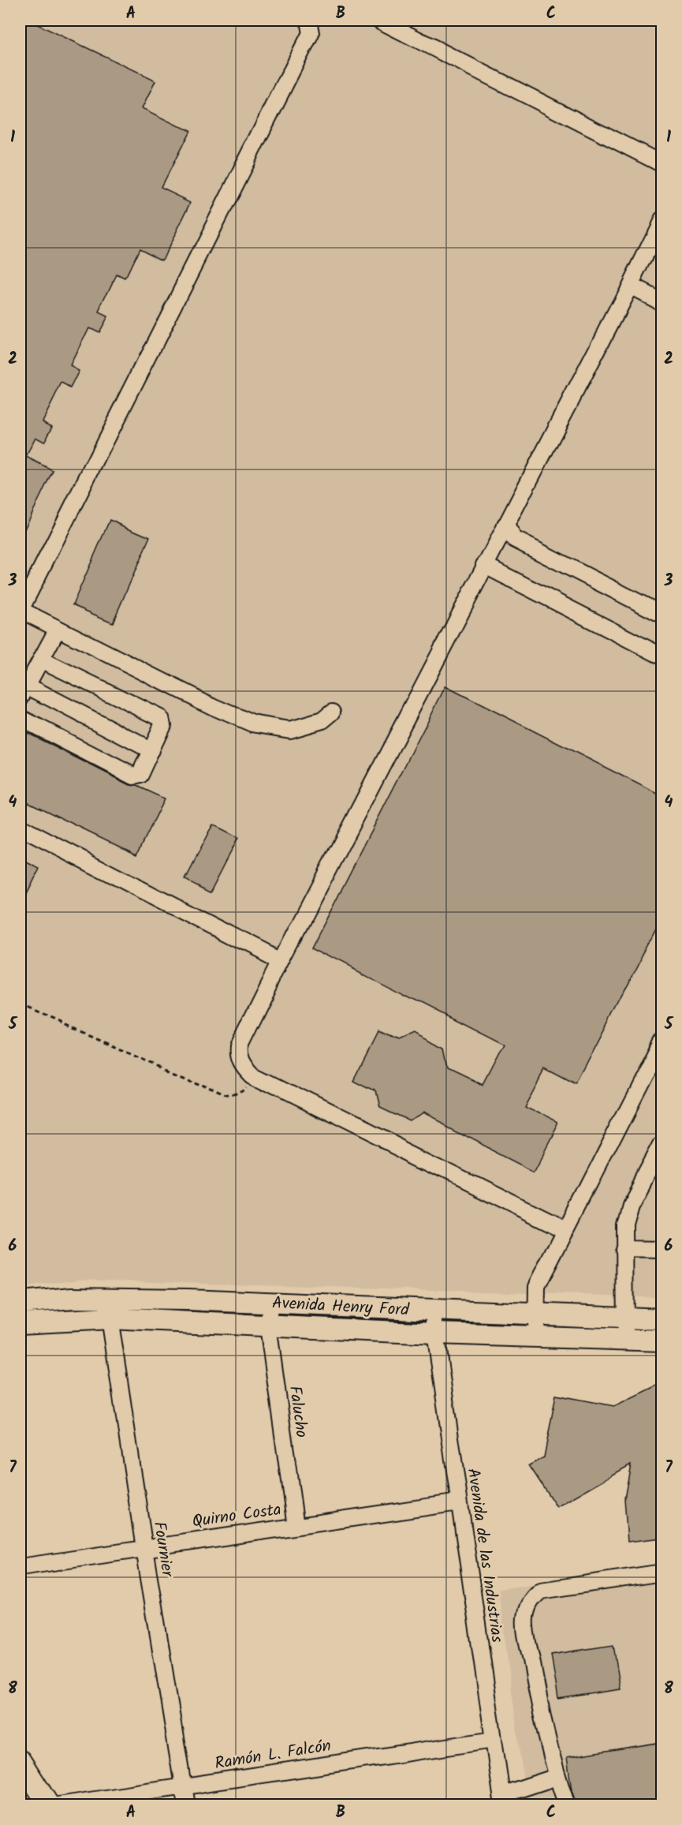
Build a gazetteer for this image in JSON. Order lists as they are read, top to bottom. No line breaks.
{"streets":{"main road":["Avenida Henry Ford"],"street":["Falucho","Quirno Costa","Fournier","Avenida de las Industrias","Ramón L. Falcón"]},"crossings":[["Avenida Henry Ford","Falucho"],["Avenida Henry Ford","Fournier"],["Avenida Henry Ford","Avenida de las Industrias"],["Falucho","Quirno Costa"],["Quirno Costa","Fournier"],["Quirno Costa","Avenida de las Industrias"],["Fournier","Ramón L. Falcón"],["Avenida de las Industrias","Ramón L. Falcón"]],"grid":{"columns":["A","B","C"],"rows":["1","2","3","4","5","6","7","8"]}}
